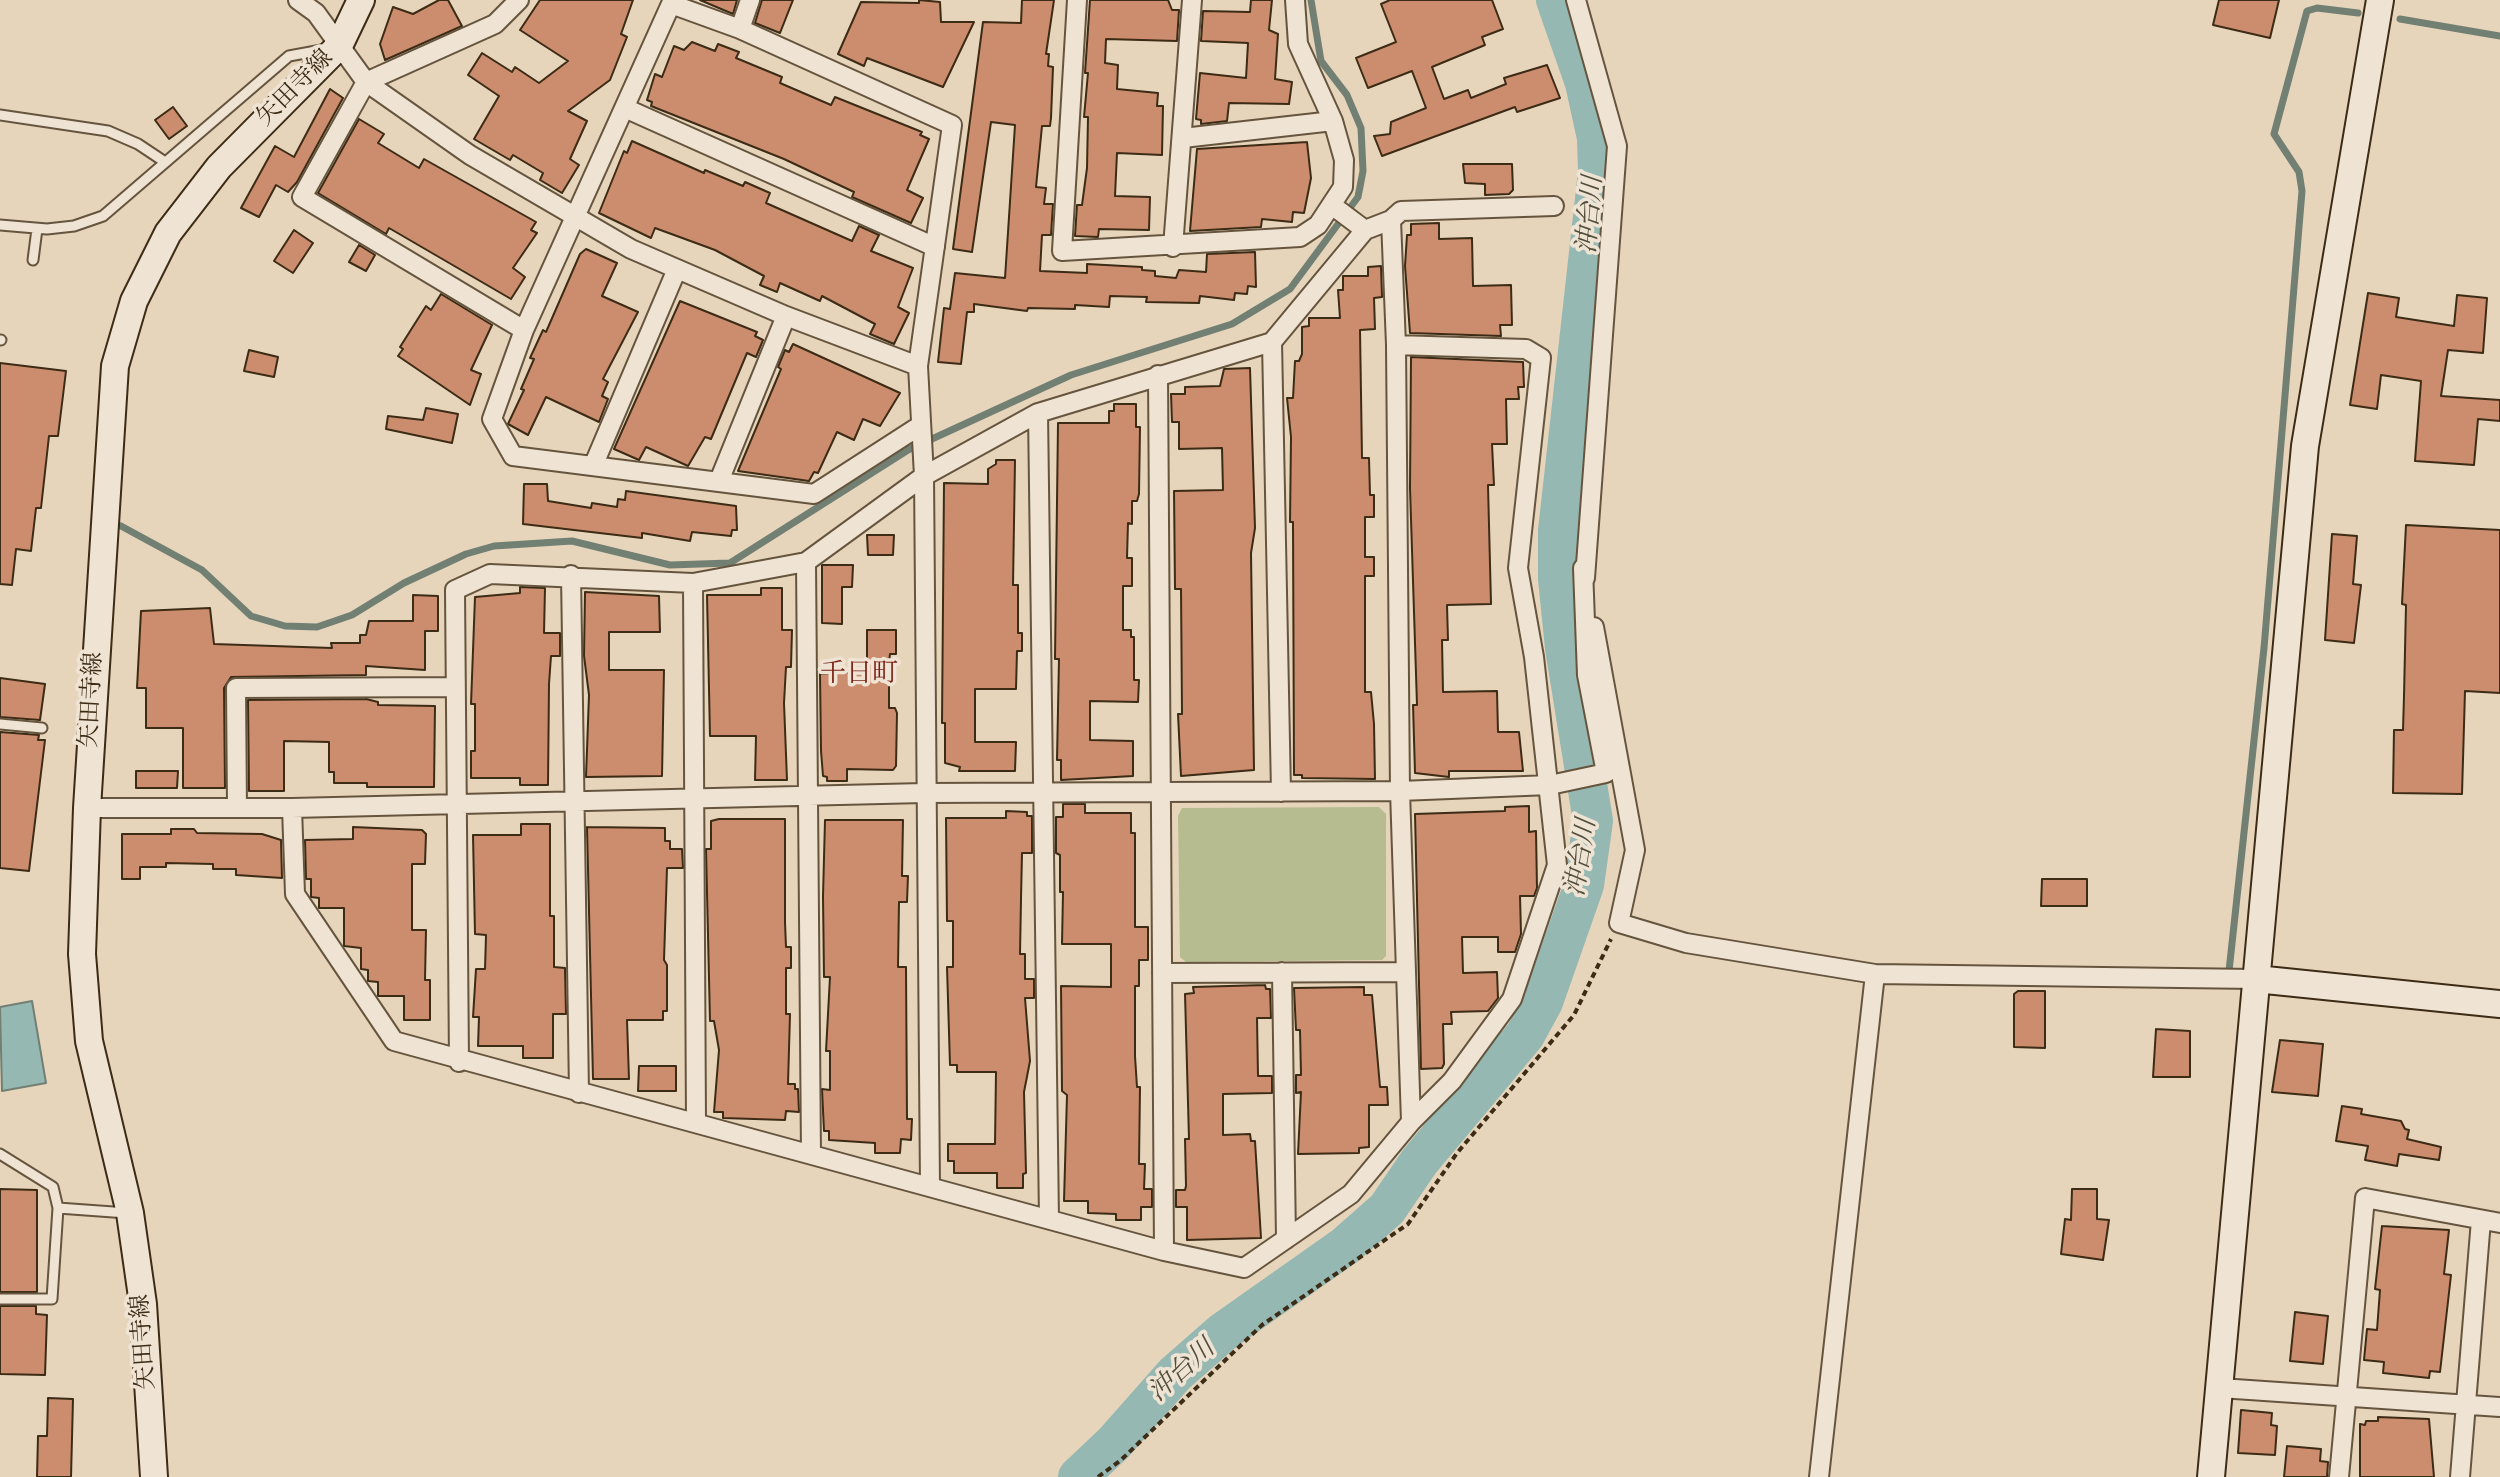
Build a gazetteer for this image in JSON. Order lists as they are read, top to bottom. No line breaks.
{"streets":{"street":["矢田寺線"]},"districts":["千日町"],"water":["沖台川"]}
